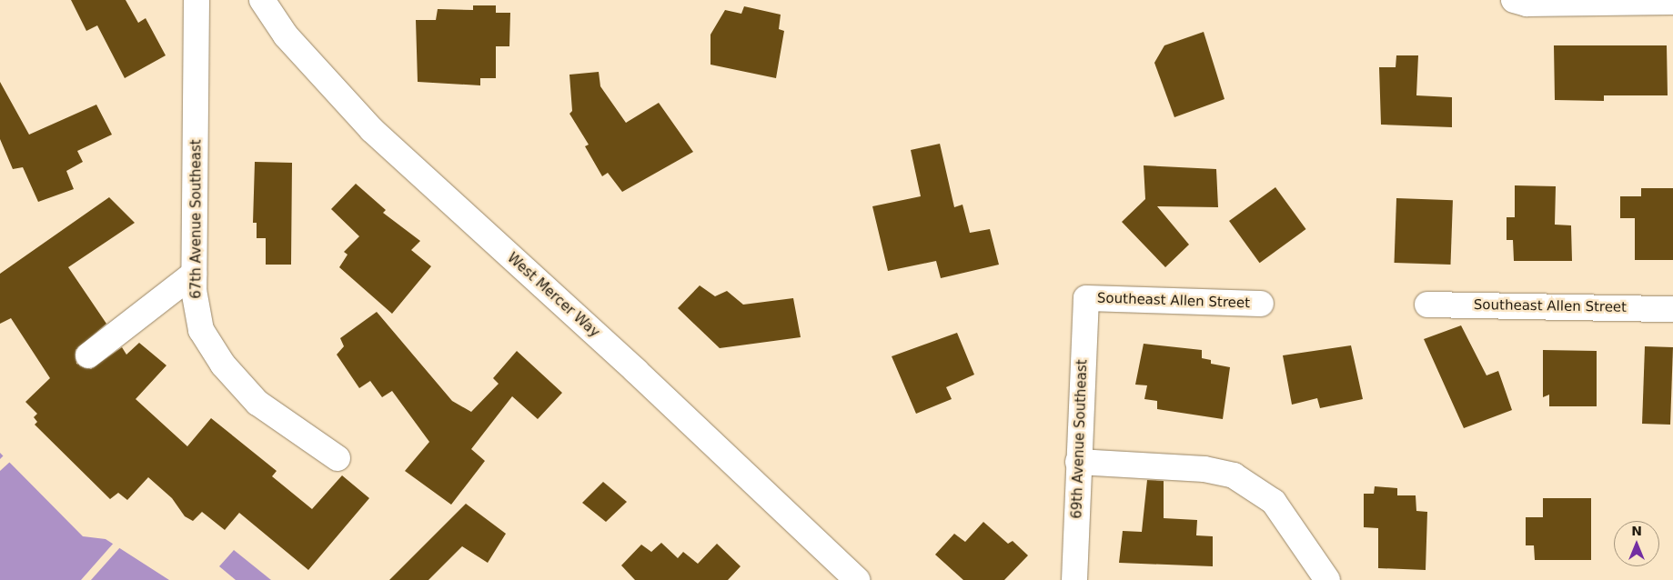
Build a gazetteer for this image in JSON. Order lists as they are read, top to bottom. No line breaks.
{"streets":{"street":["67th Avenue Southeast","West Mercer Way","Southeast Allen Street","69th Avenue Southeast"]},"crossings":[["Southeast Allen Street","69th Avenue Southeast"]],"north":"top"}
